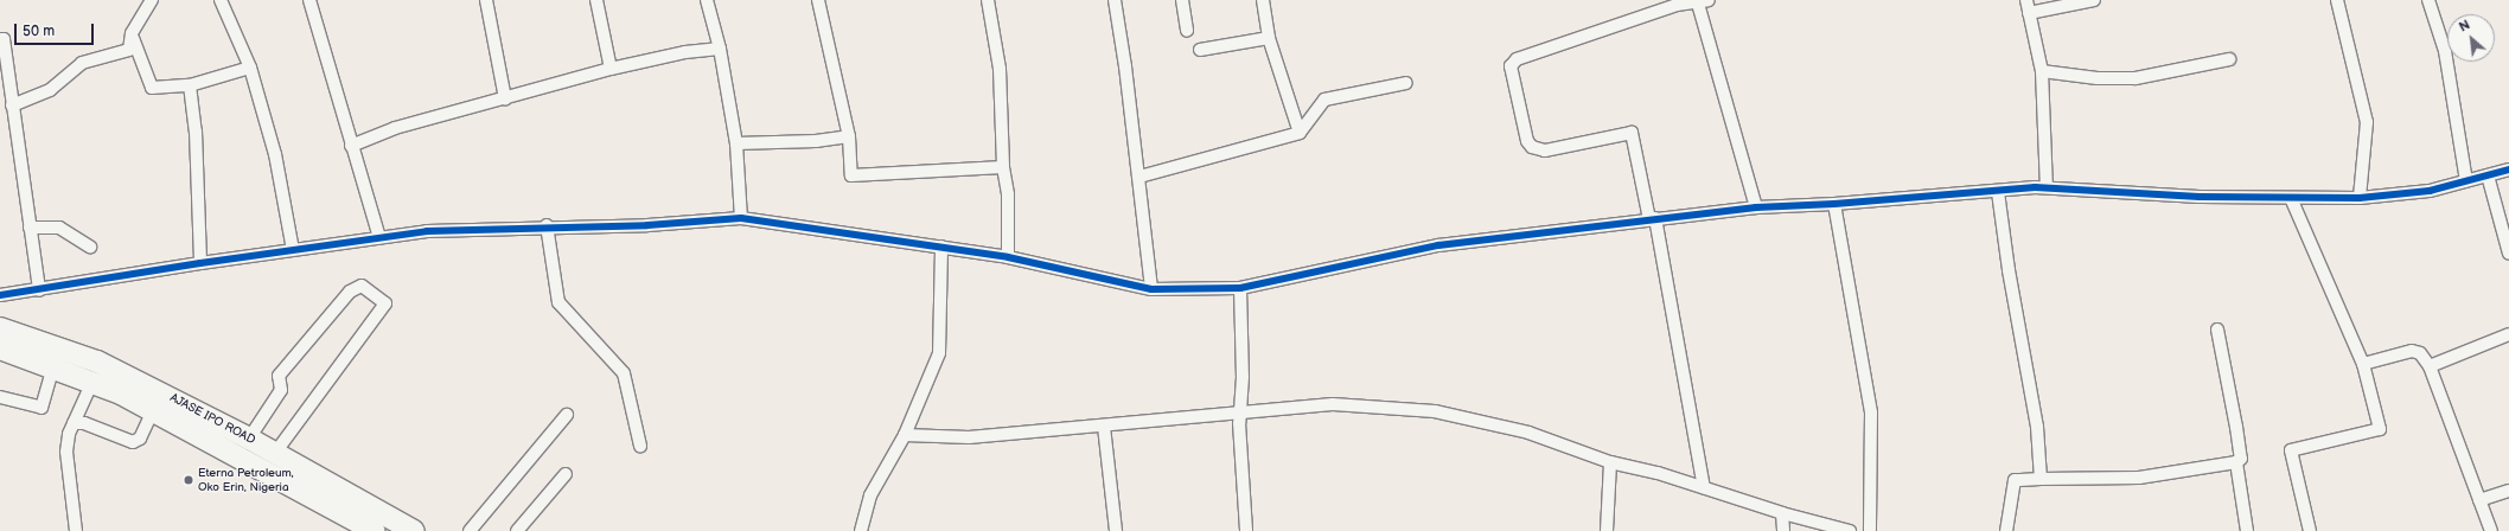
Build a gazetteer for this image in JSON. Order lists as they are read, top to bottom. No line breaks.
{"streets":{"highway":["AJASE IPO ROAD"]},"places":["Eterna Petroleum, Oko Erin, Nigeria"],"scale_bar":"50 m","north":"top left"}
